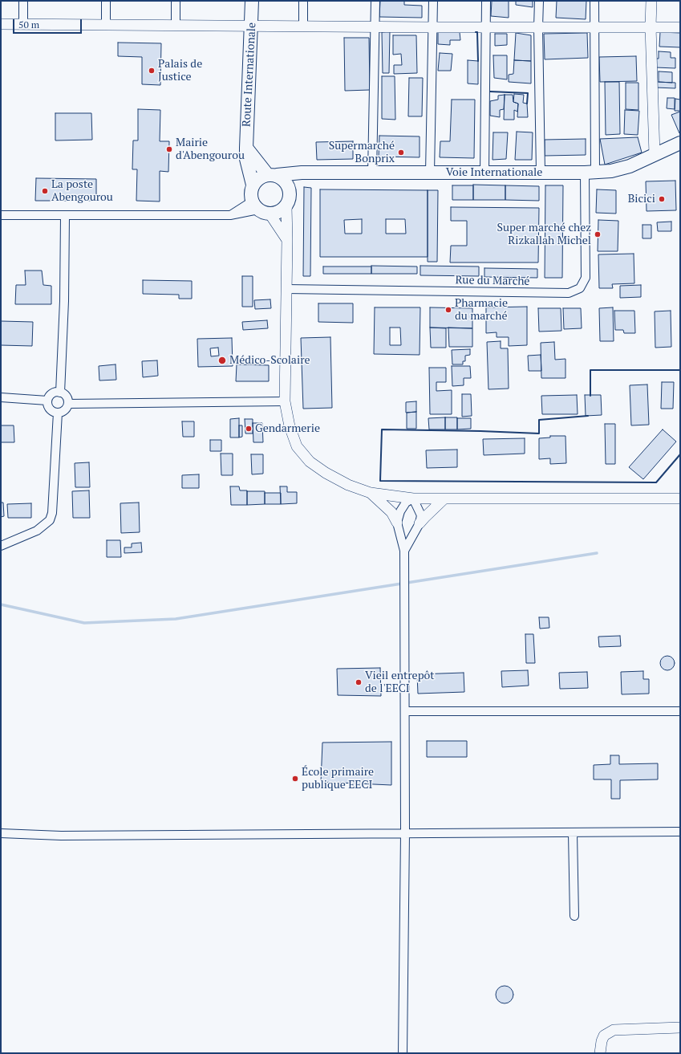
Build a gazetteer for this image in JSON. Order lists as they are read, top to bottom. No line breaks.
{"streets":{"main road":["Route Internationale","Voie Internationale"],"street":["Rue du Marché"]},"crossings":[["Route Internationale","Voie Internationale"],["Voie Internationale","Rue du Marché"]],"places":["Palais de Justice","Mairie d'Abengourou","Supermarché Bonprix","La poste Abengourou","Bicici","Super marché chez Rizkallah Michel","Pharmacie du marché","Médico-Scolaire","Gendarmerie","Vieil entrepôt de l'EECI","École primaire publique EECI"],"scale_bar":"50 m"}
